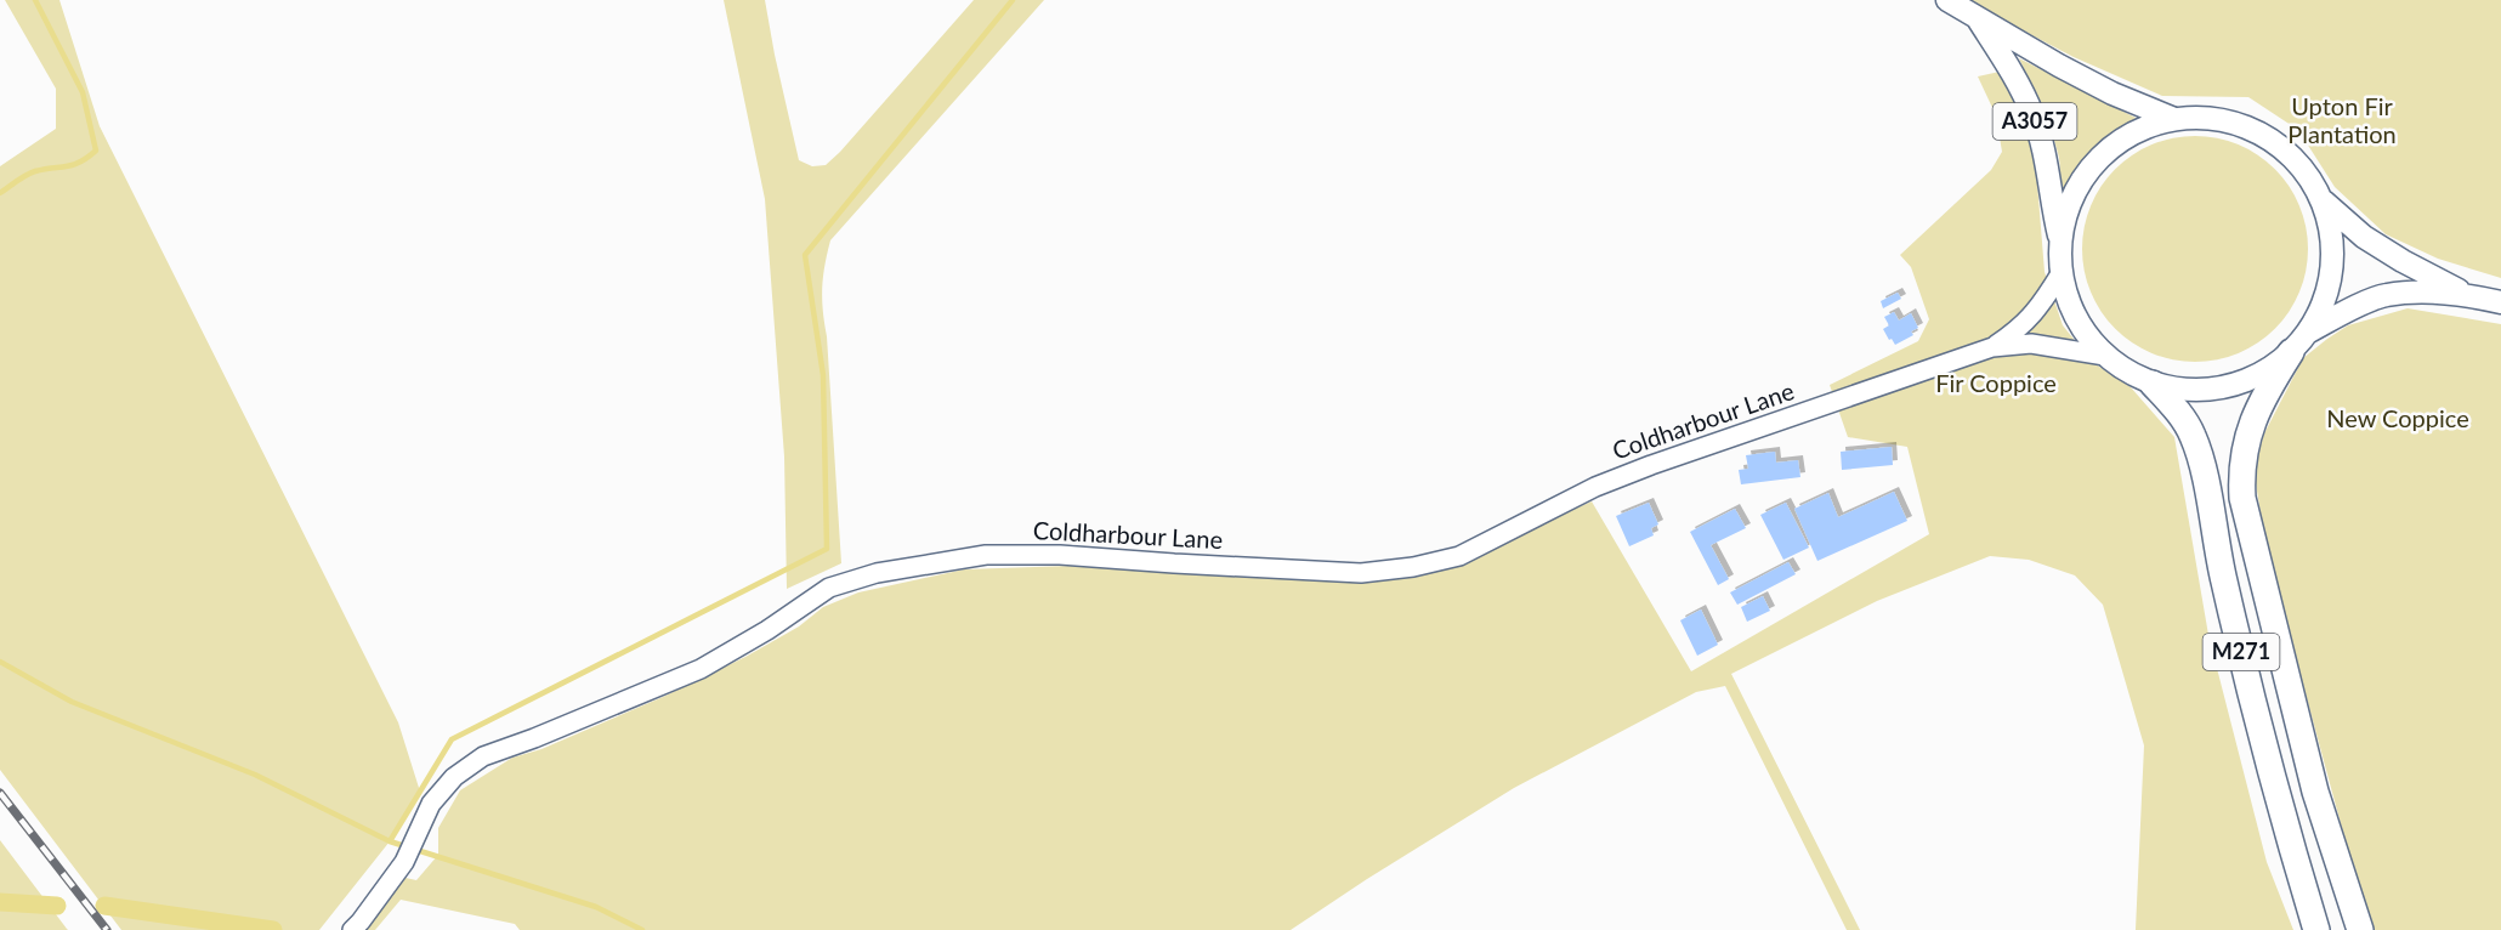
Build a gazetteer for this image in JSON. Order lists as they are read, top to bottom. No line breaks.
{"streets":{"highway":["M271"],"main road":["A3057"],"street":["Coldharbour Lane"]},"parks":["Upton Fir Plantation","Fir Coppice","New Coppice"]}
